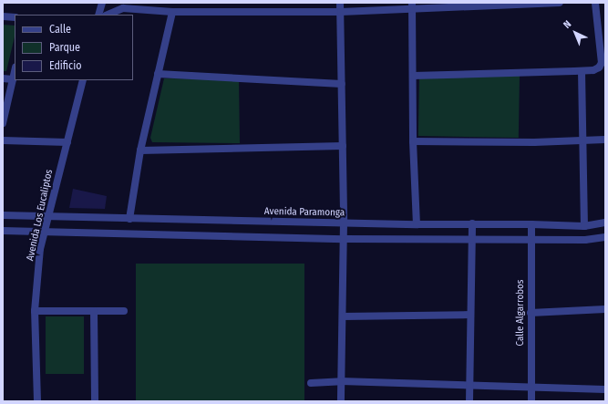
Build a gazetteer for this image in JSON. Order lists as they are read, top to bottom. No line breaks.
{"streets":{"street":["Avenida Paramonga","Avenida Los Eucaliptos","Calle Algarrobos"]},"crossings":[["Avenida Paramonga","Avenida Los Eucaliptos"],["Avenida Paramonga","Calle Algarrobos"]],"legend":["Calle","Parque","Edificio"],"north":"top left"}
